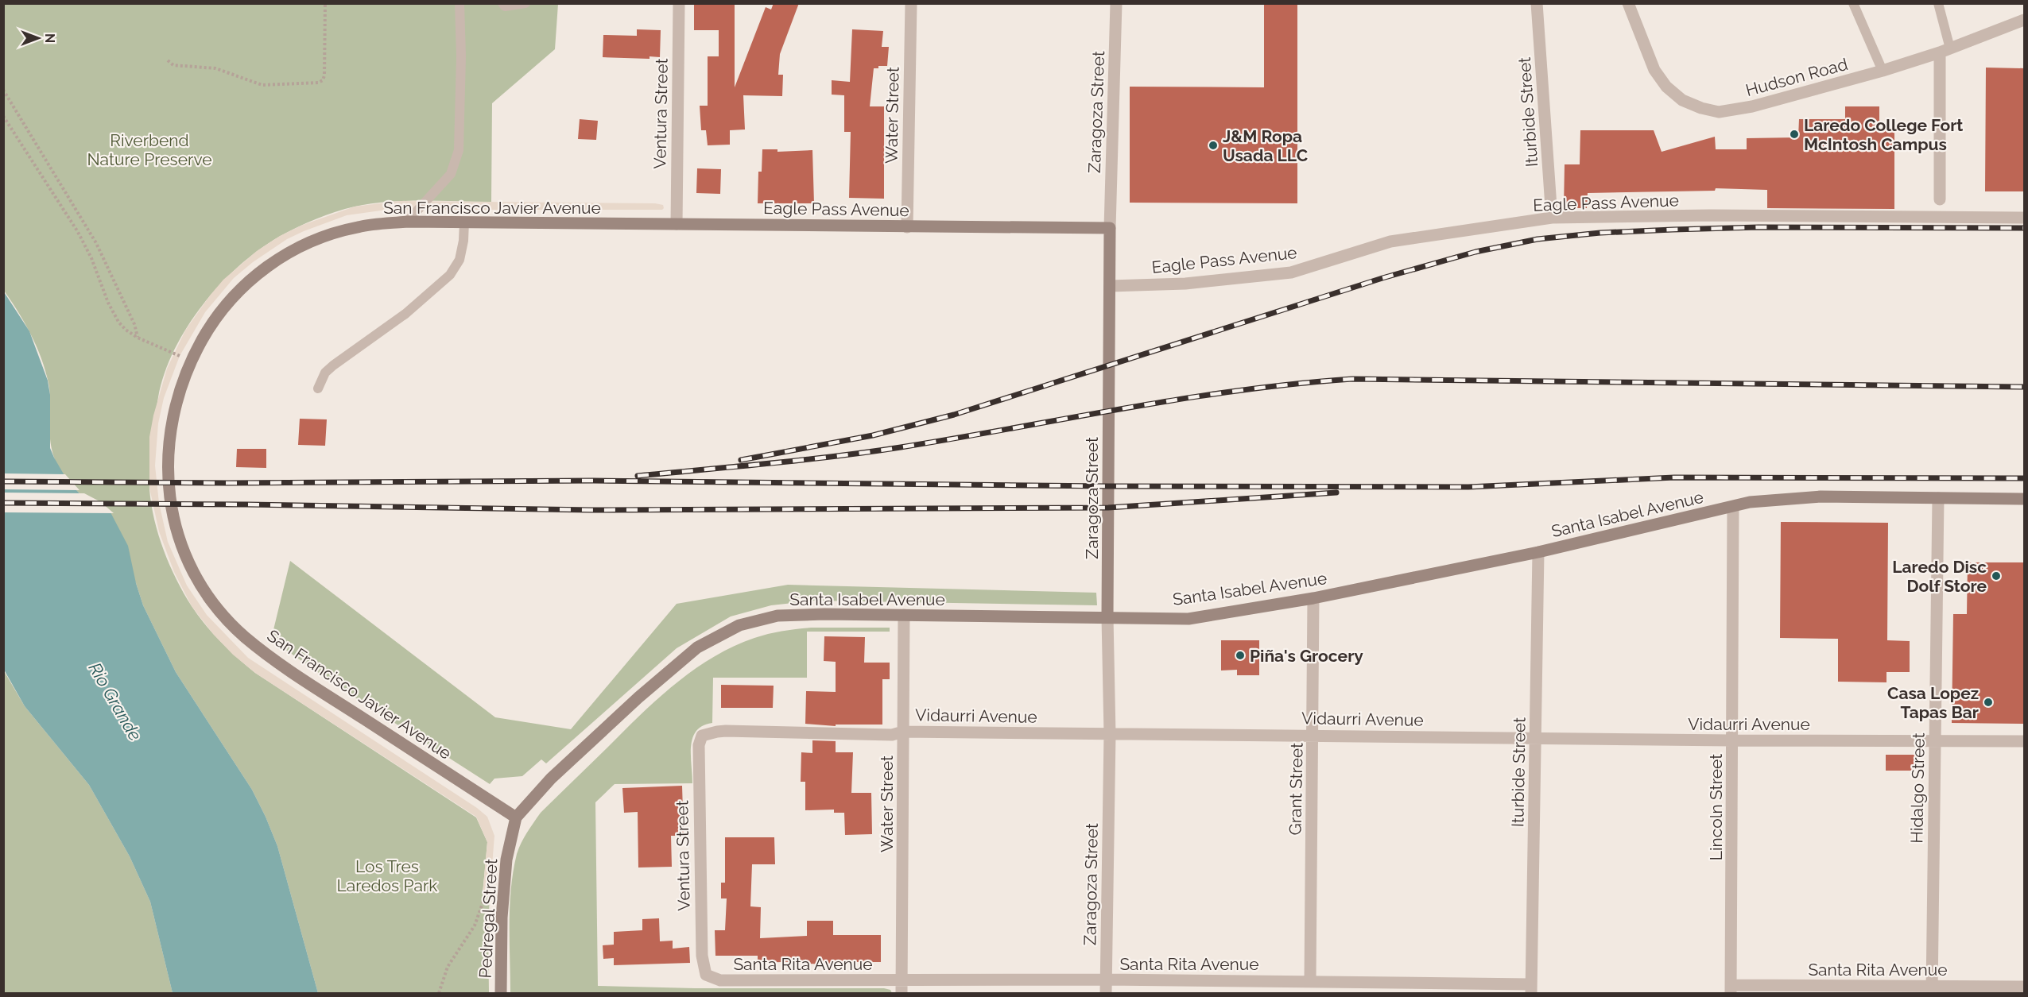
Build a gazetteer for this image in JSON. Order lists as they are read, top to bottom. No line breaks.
{"streets":{"street":["Hudson Road","Zaragoza Street","Iturbide Street","Ventura Street","Water Street","Eagle Pass Avenue","San Francisco Javier Avenue","Santa Isabel Avenue","Vidaurri Avenue","Hidalgo Street","Grant Street","Lincoln Street","Pedregal Street","Santa Rita Avenue"]},"crossings":[["Zaragoza Street","Eagle Pass Avenue"],["Zaragoza Street","Santa Isabel Avenue"],["Zaragoza Street","Vidaurri Avenue"],["Zaragoza Street","Santa Rita Avenue"],["Iturbide Street","Eagle Pass Avenue"],["Iturbide Street","Santa Isabel Avenue"],["Iturbide Street","Vidaurri Avenue"],["Iturbide Street","Santa Rita Avenue"],["Ventura Street","Eagle Pass Avenue"],["Ventura Street","San Francisco Javier Avenue"],["Ventura Street","Vidaurri Avenue"],["Ventura Street","Santa Rita Avenue"],["Water Street","Eagle Pass Avenue"],["Water Street","Santa Isabel Avenue"],["Water Street","Vidaurri Avenue"],["Water Street","Santa Rita Avenue"],["Eagle Pass Avenue","San Francisco Javier Avenue"],["San Francisco Javier Avenue","Santa Isabel Avenue"],["San Francisco Javier Avenue","Pedregal Street"],["Santa Isabel Avenue","Hidalgo Street"],["Santa Isabel Avenue","Grant Street"],["Santa Isabel Avenue","Lincoln Street"],["Santa Isabel Avenue","Pedregal Street"],["Vidaurri Avenue","Hidalgo Street"],["Vidaurri Avenue","Grant Street"],["Vidaurri Avenue","Lincoln Street"],["Hidalgo Street","Santa Rita Avenue"],["Grant Street","Santa Rita Avenue"],["Lincoln Street","Santa Rita Avenue"]],"water":["Rio Grande"],"parks":["Riverbend Nature Preserve","Los Tres Laredos Park"],"places":["Laredo College Fort McIntosh Campus","J&M Ropa Usada LLC","Laredo Disc Dolf Store","Piña's Grocery","Casa Lopez Tapas Bar"],"north":"right"}
